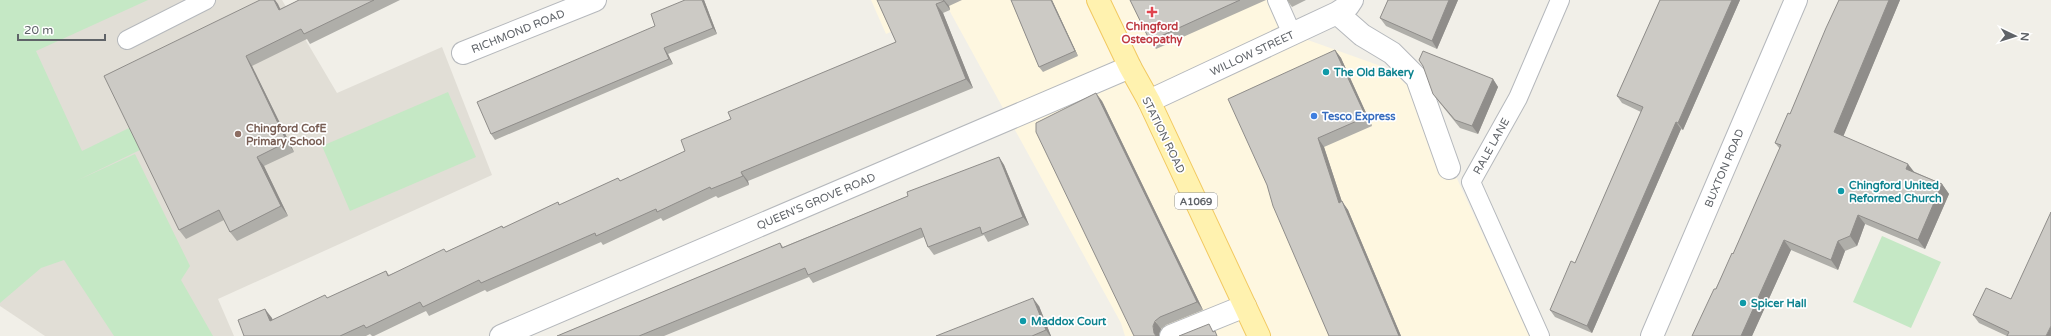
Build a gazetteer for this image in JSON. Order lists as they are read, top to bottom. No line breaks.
{"streets":{"main road":["STATION ROAD","A1069"],"street":["RICHMOND ROAD","WILLOW STREET","BUXTON ROAD","QUEEN'S GROVE ROAD"],"lane":["RALE LANE"]},"crossings":[["WILLOW STREET","STATION ROAD"],["STATION ROAD","QUEEN'S GROVE ROAD"]],"places":{"health":["Chingford Osteopathy"],"other":["The Old Bakery","Tesco Express","Chingford CofE Primary School","Chingford United Reformed Church","Spicer Hall","Maddox Court"]},"scale_bar":"20 m","north":"right"}
